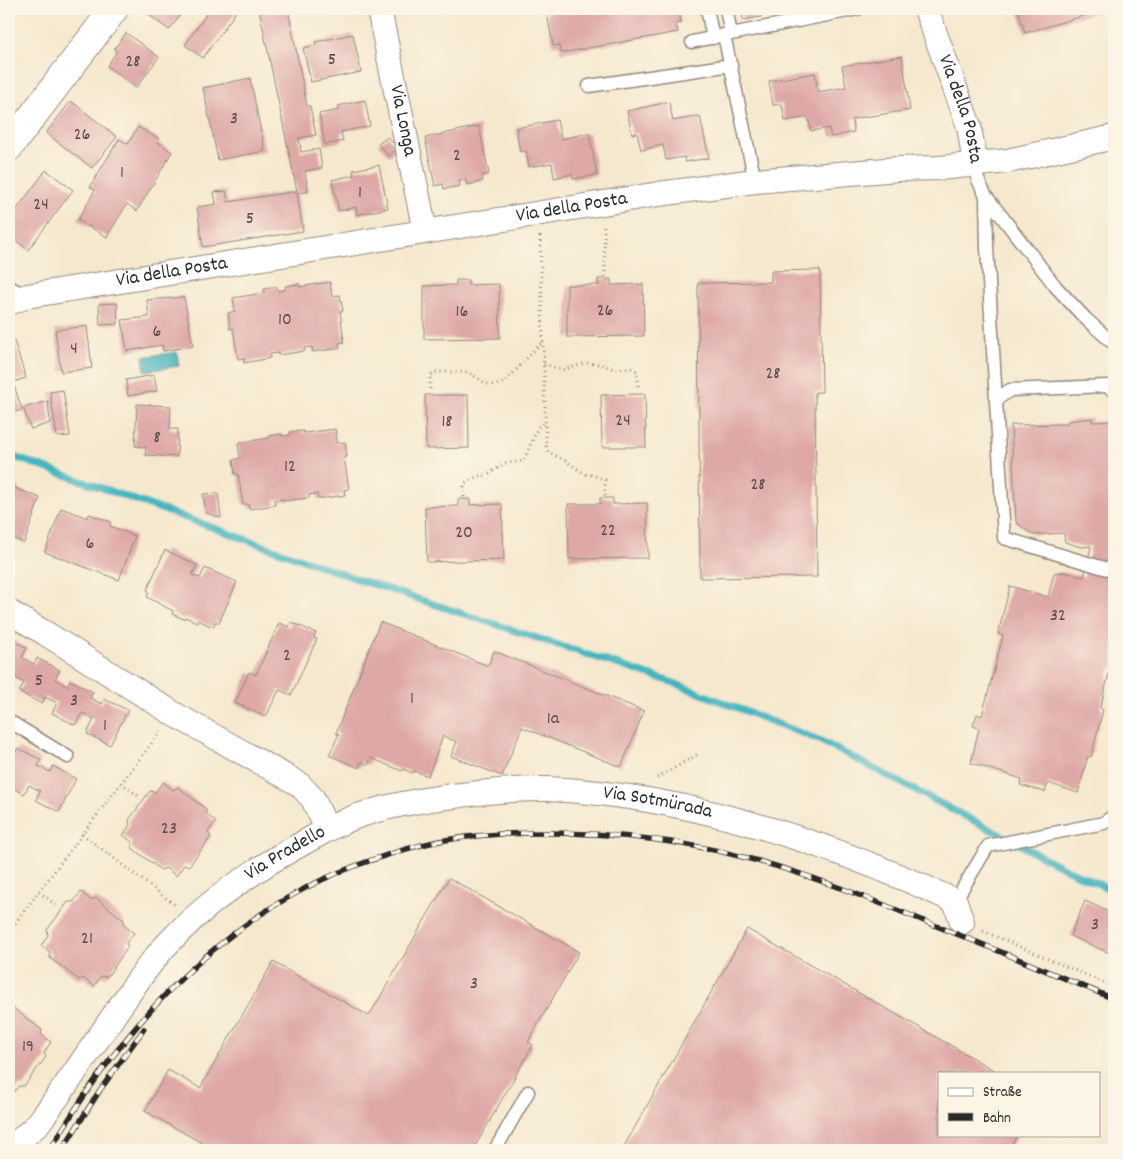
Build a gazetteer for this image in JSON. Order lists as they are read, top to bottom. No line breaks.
{"streets":{"street":["Via della Posta","Via Longa","Via Sotmürada","Via Pradello"]},"crossings":[["Via della Posta","Via Longa"],["Via Sotmürada","Via Pradello"]],"house_numbers":["5","28","3","26","2","1","1","24","5","26","16","10","6","4","28","24","18","8","12","28","22","20","6","32","2","5","1","3","1a","1","23","3","21","3","19"],"legend":["Straße","Bahn"]}
